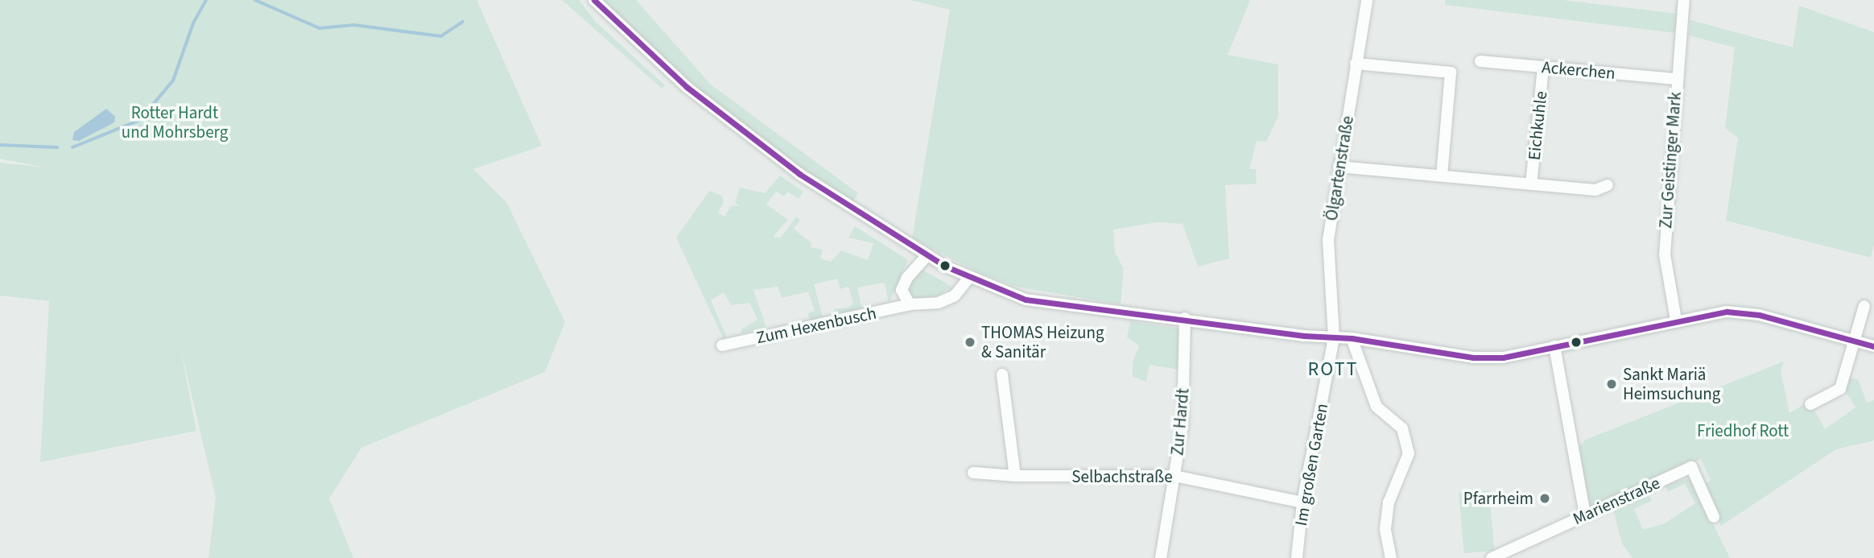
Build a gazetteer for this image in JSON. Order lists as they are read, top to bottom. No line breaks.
{"streets":{"street":["Ackerchen","Eichkuhle","Zur Geistinger Mark","Ölgartenstraße","Zum Hexenbusch","Zur Hardt","Im großen Garten","Selbachstraße","Marienstraße"]},"crossings":[["Ackerchen","Eichkuhle"],["Ackerchen","Zur Geistinger Mark"],["Eichkuhle","Ölgartenstraße"],["Ölgartenstraße","Im großen Garten"],["Zur Hardt","Selbachstraße"],["Im großen Garten","Selbachstraße"]],"districts":["ROTT"],"parks":["Rotter Hardt und Mohrsberg","Friedhof Rott"],"places":["THOMAS Heizung & Sanitär","Sankt Mariä Heimsuchung","Pfarrheim"]}
